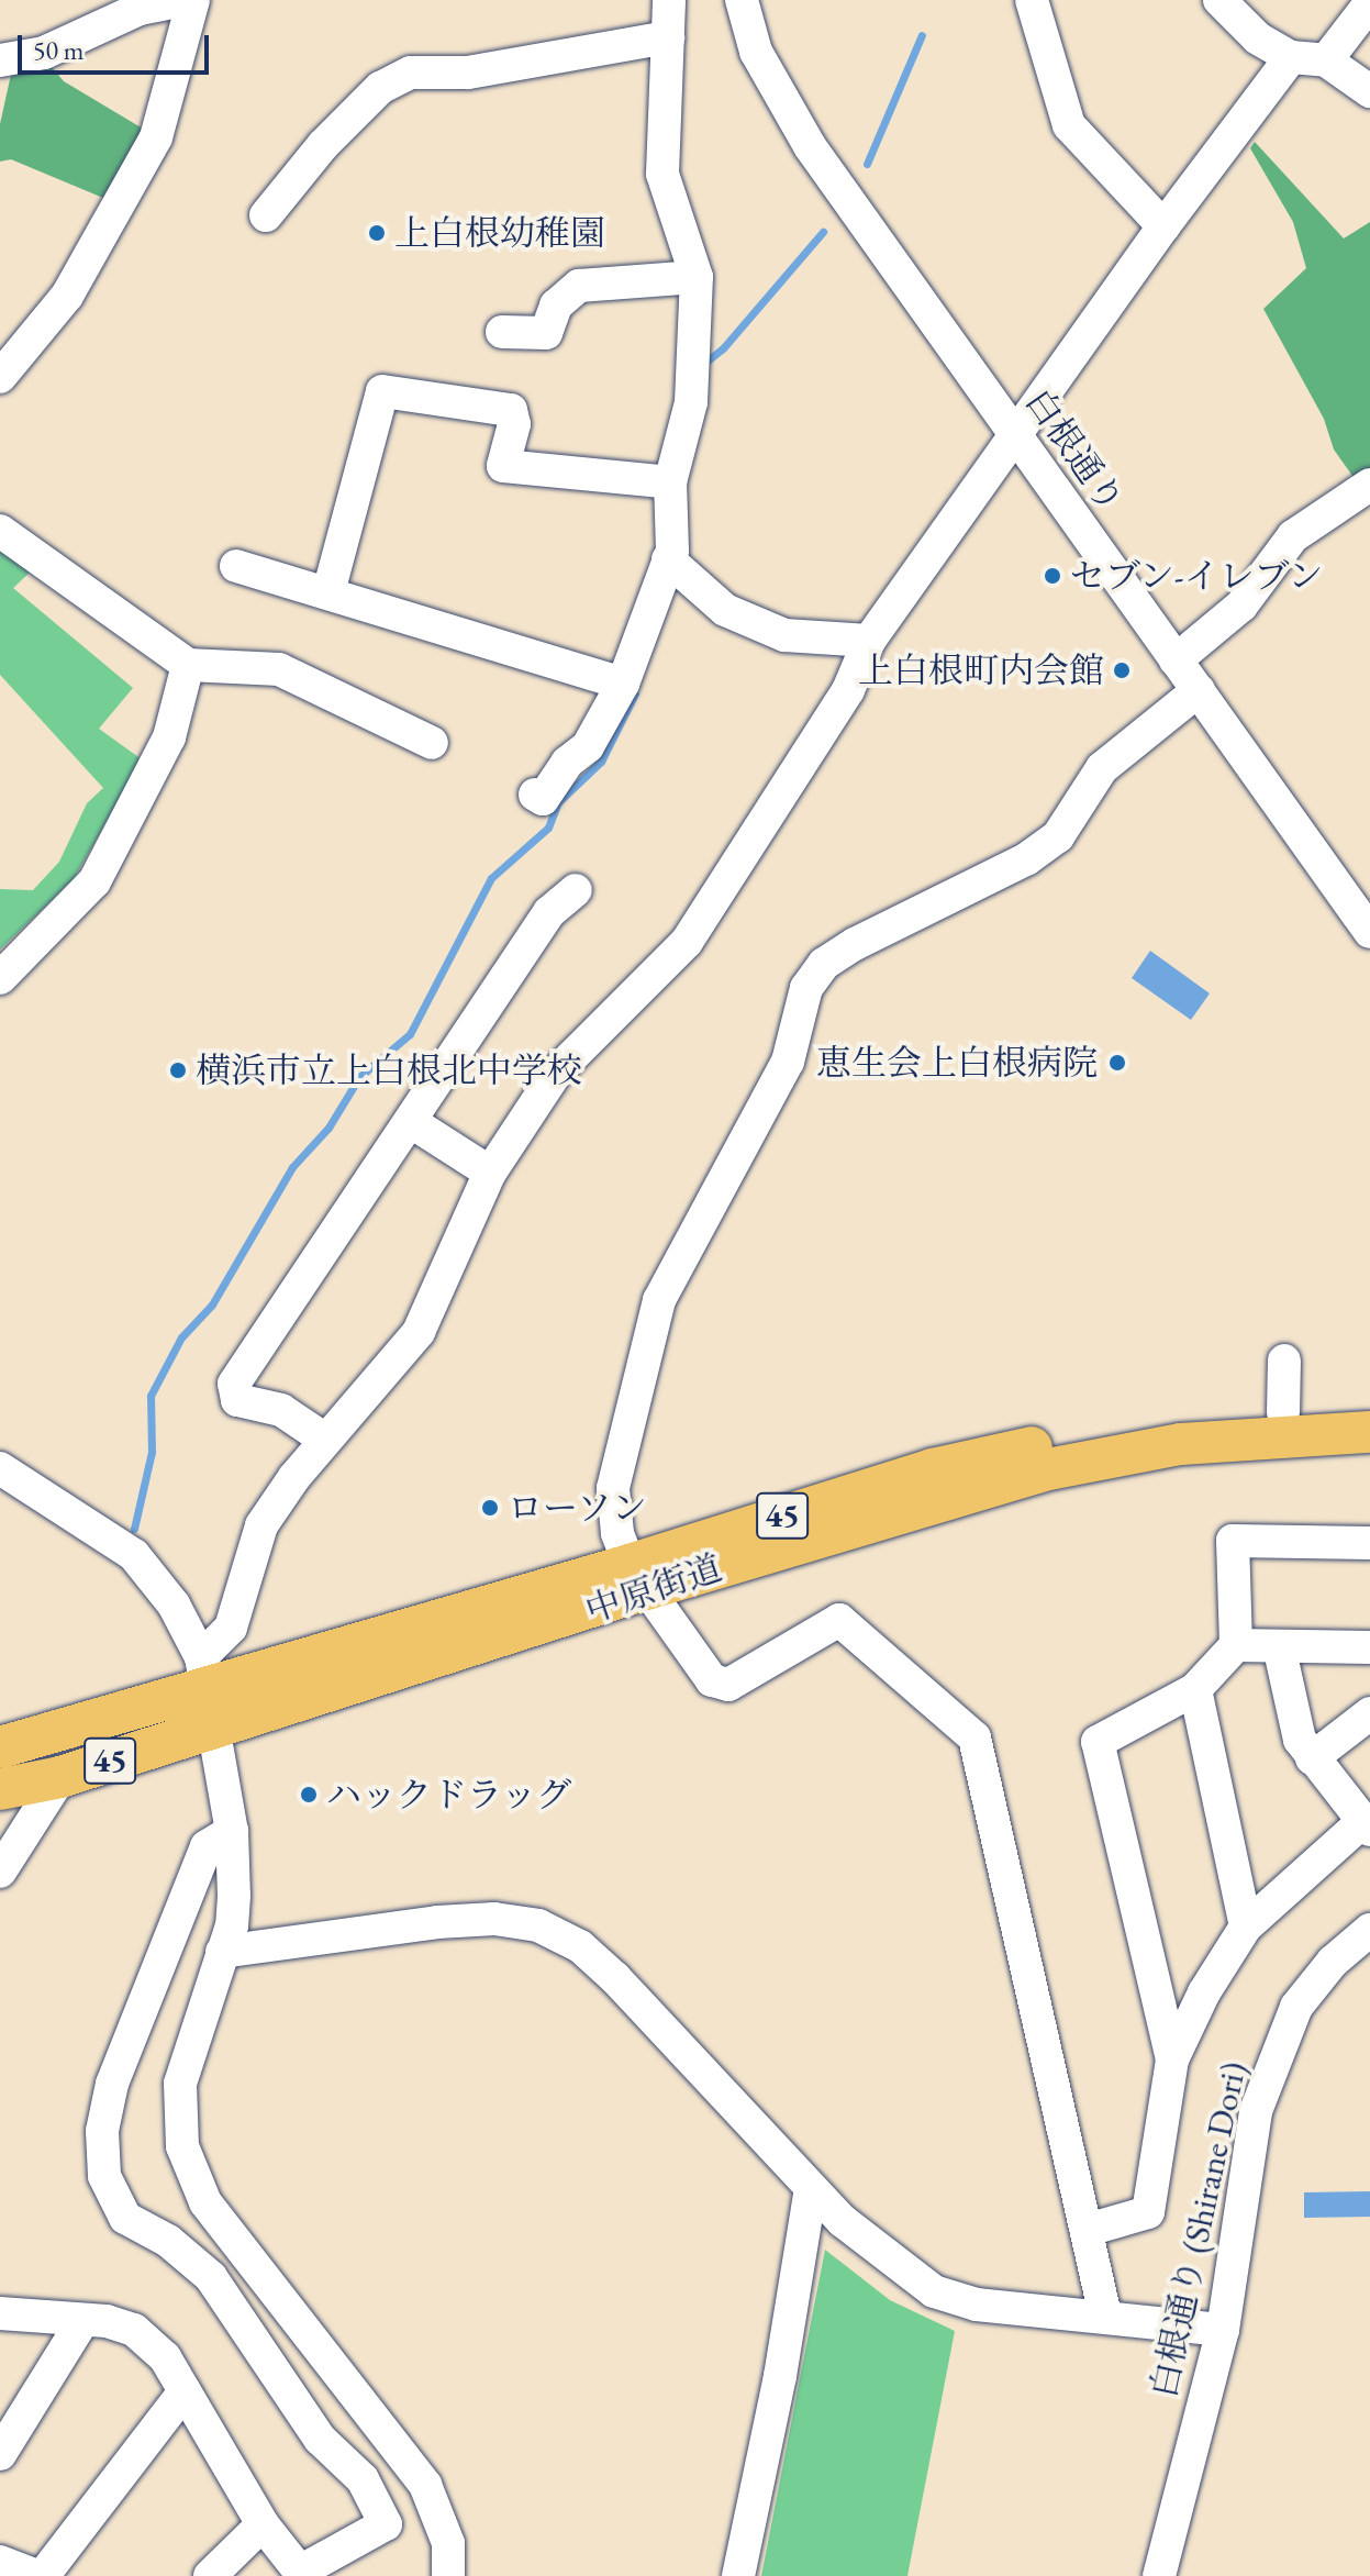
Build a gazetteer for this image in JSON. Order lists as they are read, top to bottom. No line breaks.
{"streets":{"main road":["45","中原街道"],"street":["白根通り","白根通り (Shirane Dori)"]},"places":["上白根幼稚園","セブン-イレブン","上白根町内会館","恵生会上白根病院","横浜市立上白根北中学校","ローソン","ハックドラッグ"],"scale_bar":"50 m"}
